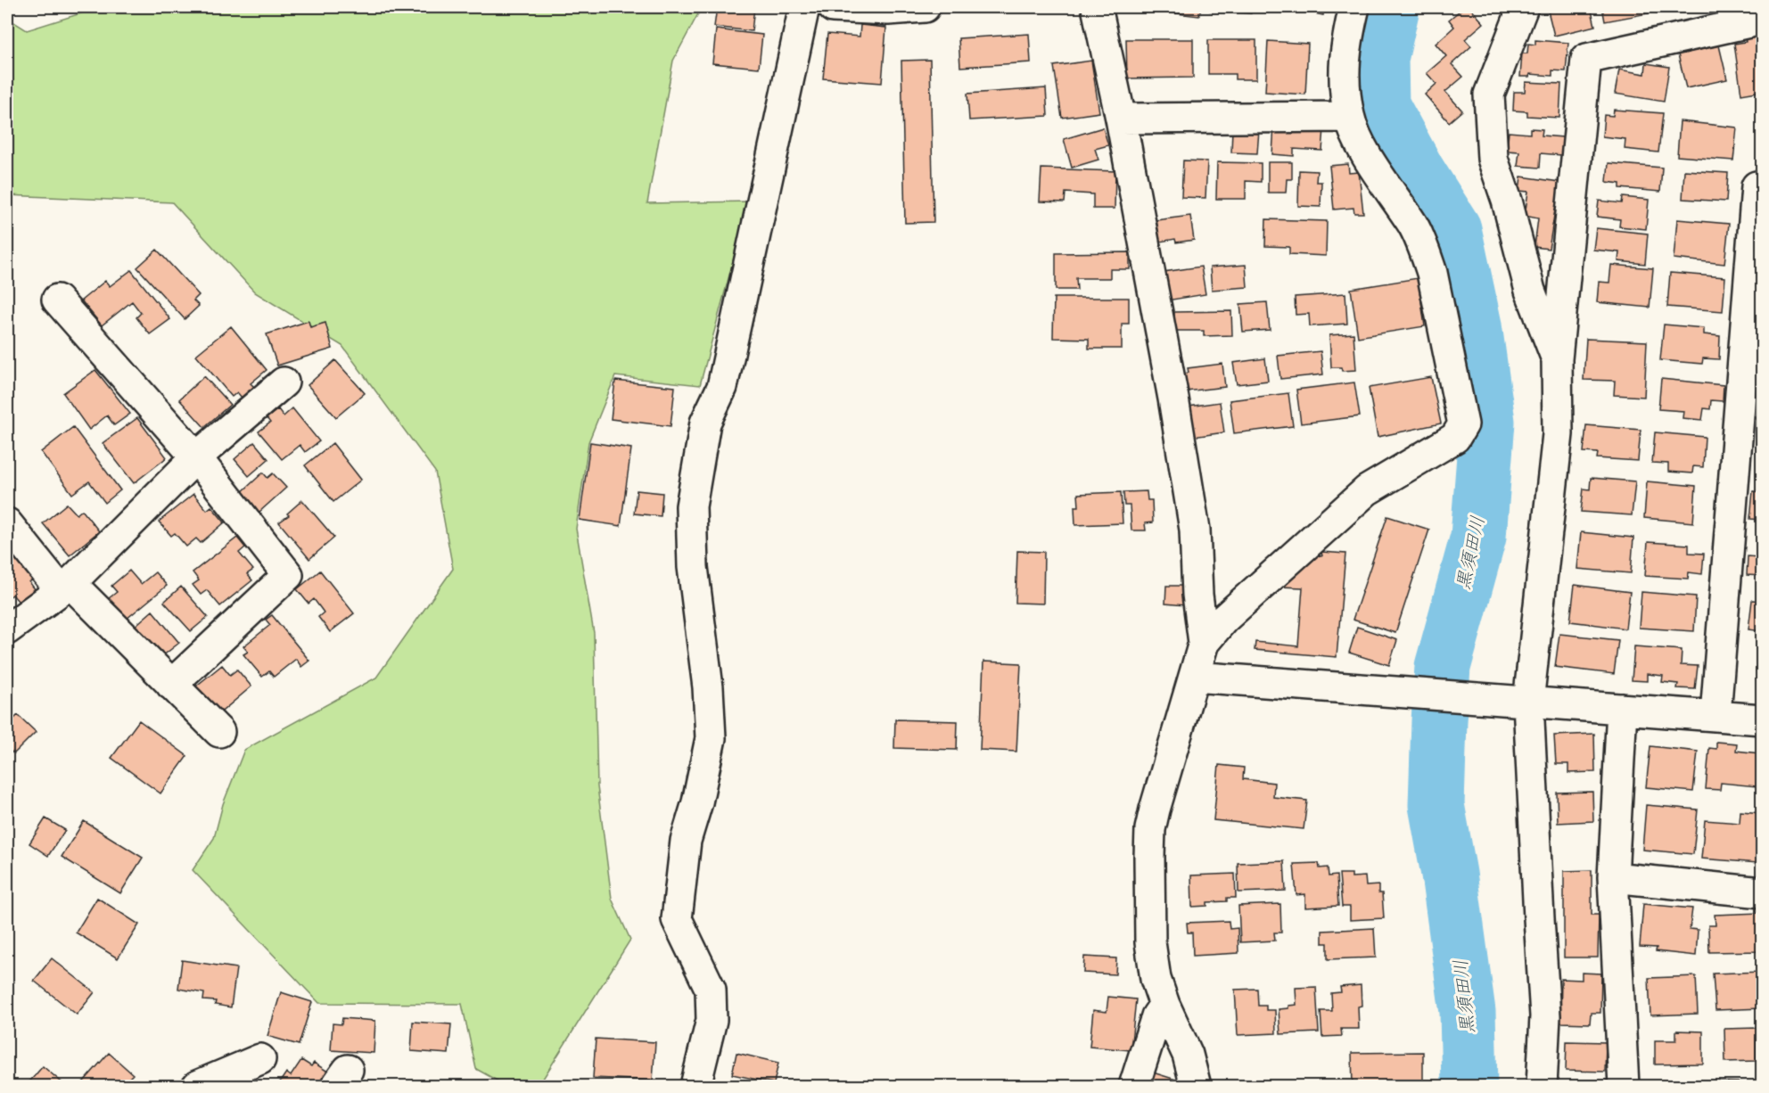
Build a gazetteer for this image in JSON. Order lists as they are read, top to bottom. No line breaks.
{"water":["黒須田川"]}
